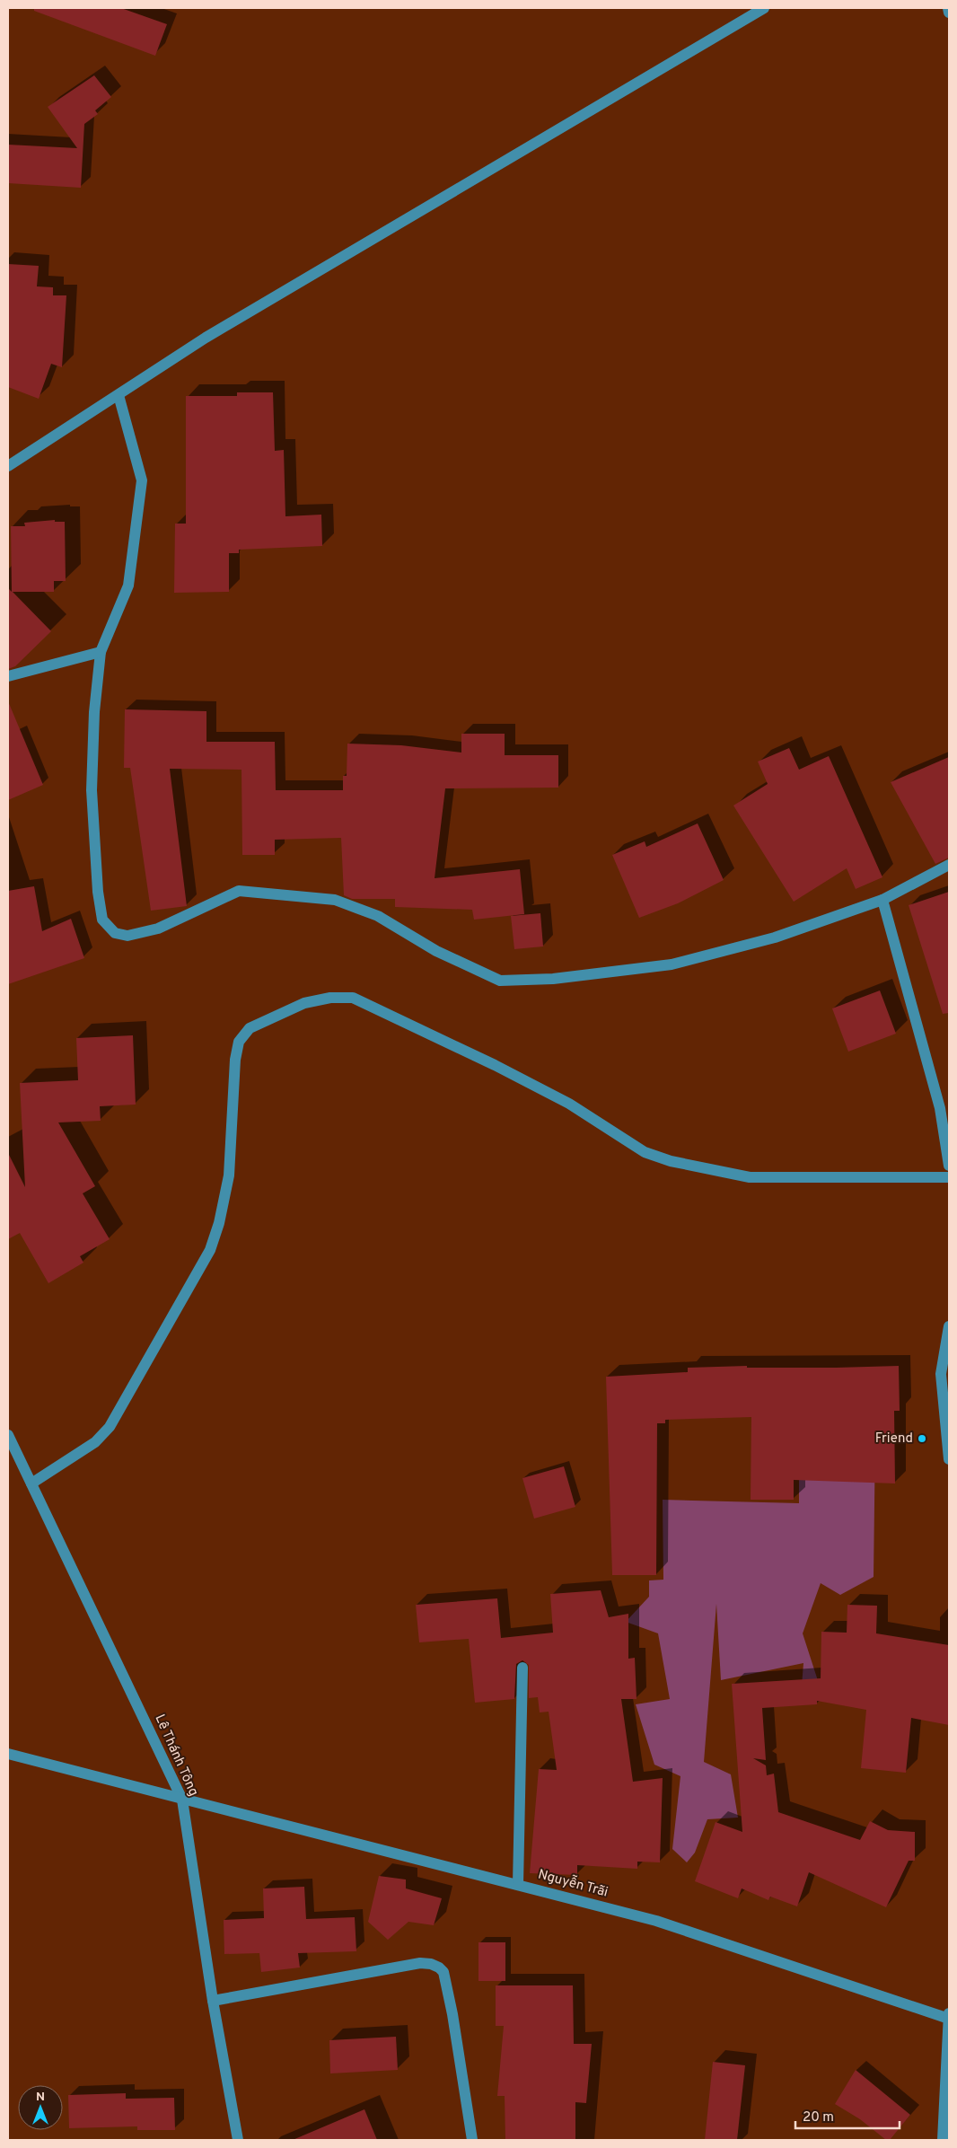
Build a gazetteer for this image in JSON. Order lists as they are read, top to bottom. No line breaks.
{"streets":{"street":["Lê Thánh Tông","Nguyễn Trãi"]},"crossings":[["Lê Thánh Tông","Nguyễn Trãi"]],"places":["Friend"],"scale_bar":"20 m","north":"top"}
